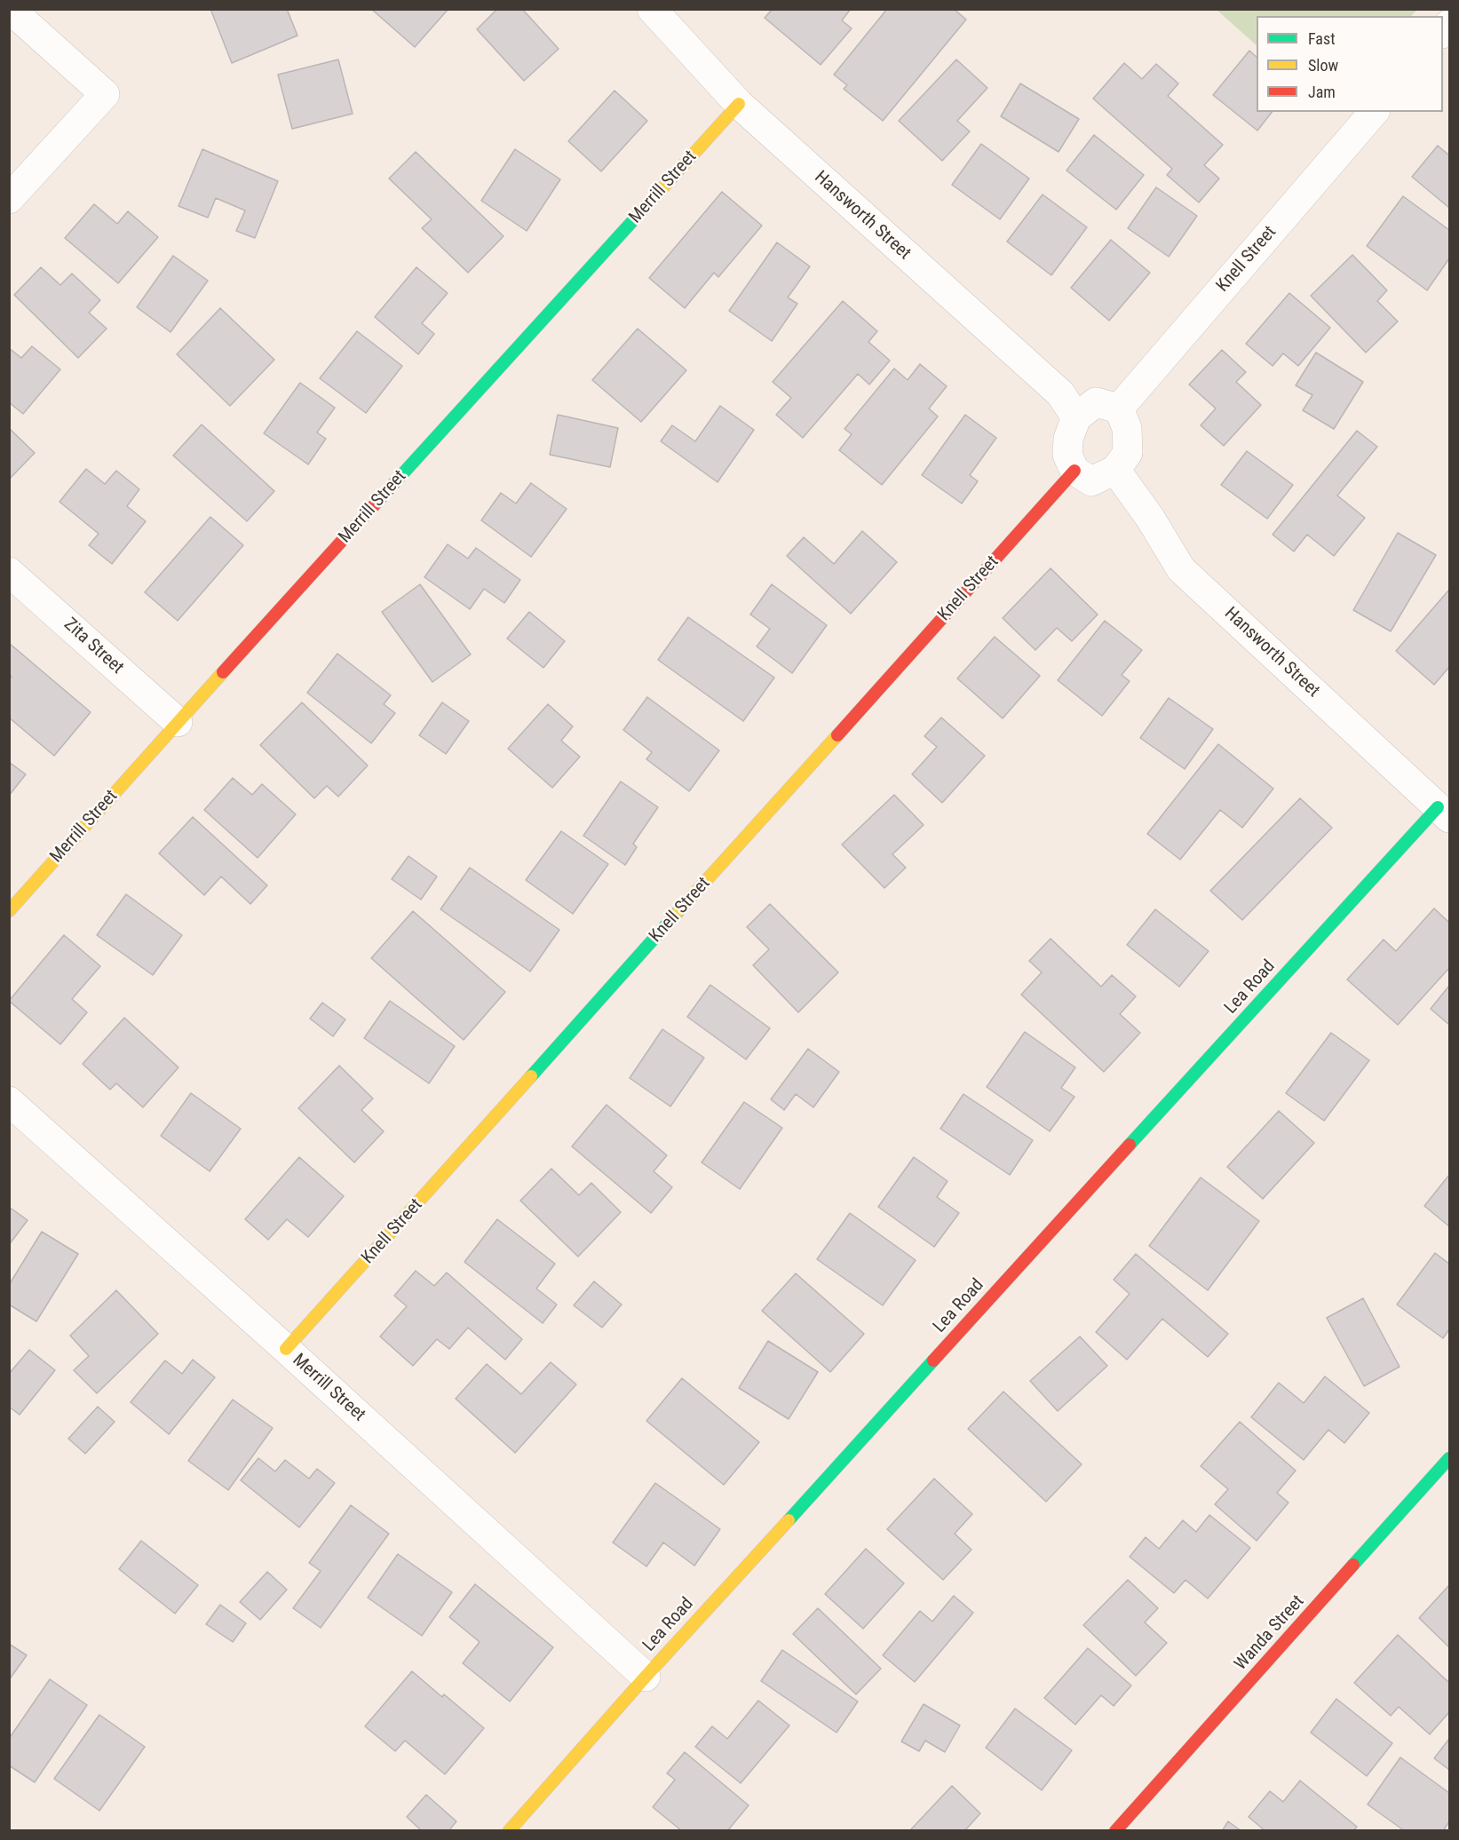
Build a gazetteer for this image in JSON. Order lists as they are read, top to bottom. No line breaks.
{"streets":{"street":["Merrill Street","Hansworth Street","Knell Street","Zita Street","Lea Road","Wanda Street"]},"crossings":[["Merrill Street","Hansworth Street"],["Merrill Street","Knell Street"],["Merrill Street","Zita Street"],["Merrill Street","Lea Road"],["Hansworth Street","Knell Street"],["Hansworth Street","Lea Road"]],"legend":["Fast","Slow","Jam"]}
